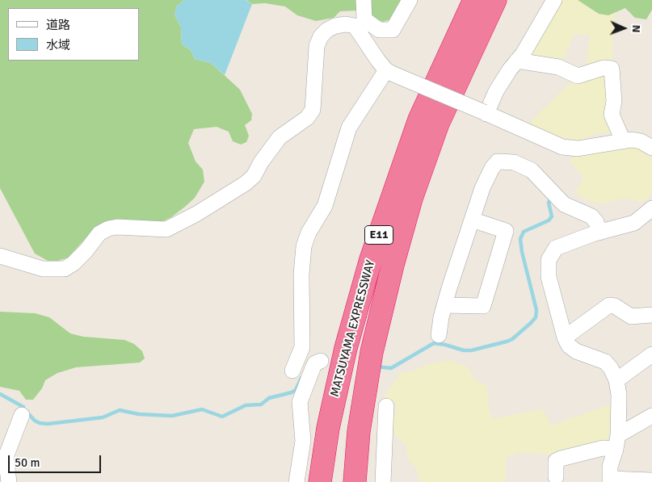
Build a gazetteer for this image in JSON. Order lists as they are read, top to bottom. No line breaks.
{"streets":{"highway":["E11","MATSUYAMA EXPRESSWAY"]},"legend":["道路","水域"],"scale_bar":"50 m","north":"right"}
